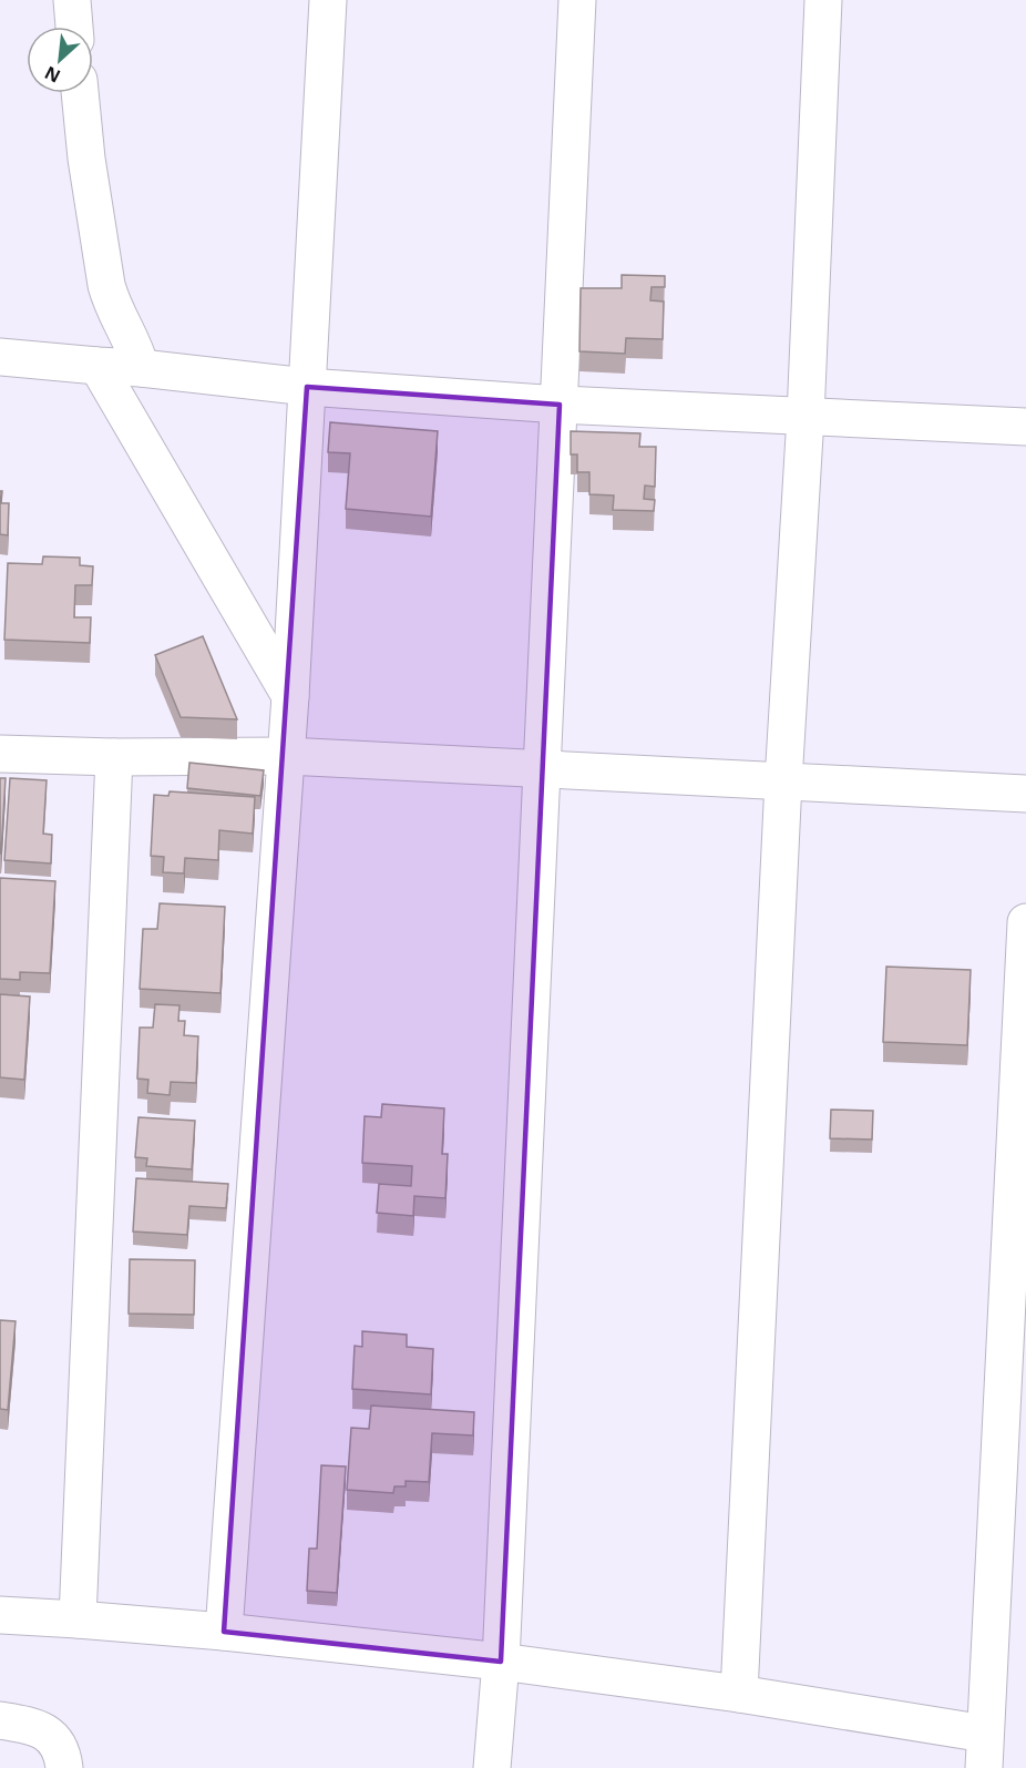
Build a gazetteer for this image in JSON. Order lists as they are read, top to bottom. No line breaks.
{"north":"bottom left"}
